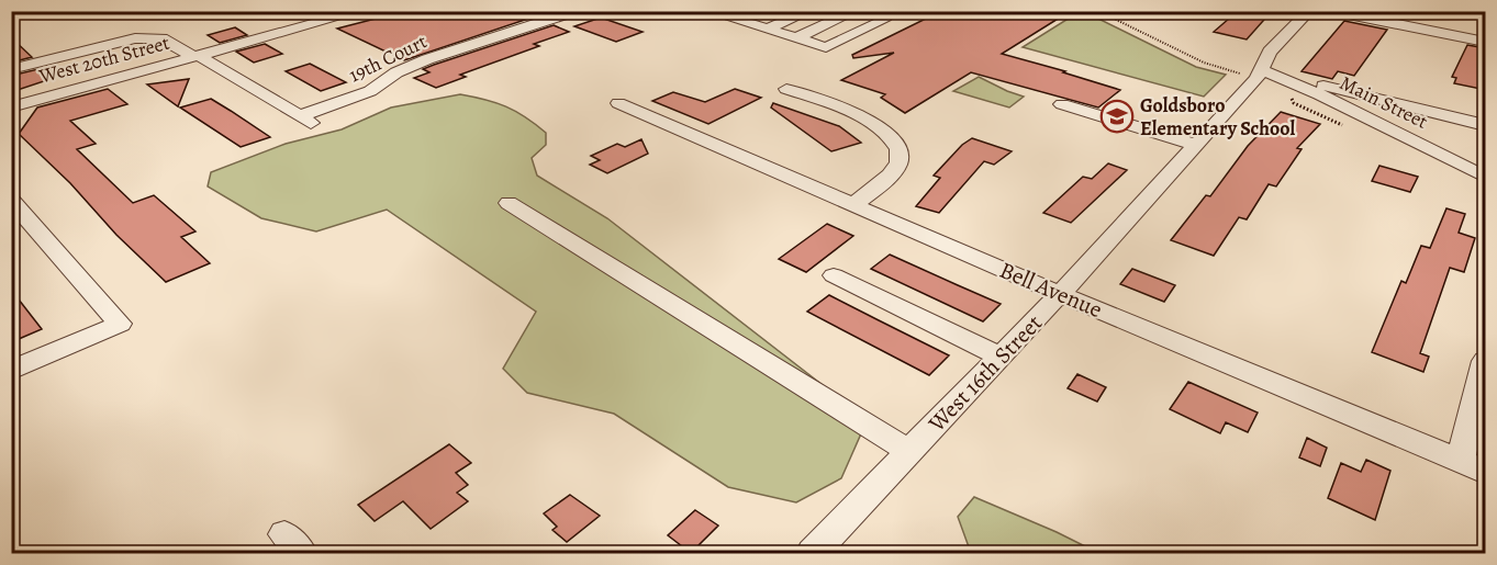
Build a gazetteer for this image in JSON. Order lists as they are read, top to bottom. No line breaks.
{"streets":{"street":["19th Court","West 20th Street","Main Street","Bell Avenue","West 16th Street"]},"crossings":[["19th Court","West 20th Street"],["Main Street","West 16th Street"],["Bell Avenue","West 16th Street"]],"places":{"school or university":["Goldsboro Elementary School"]}}
